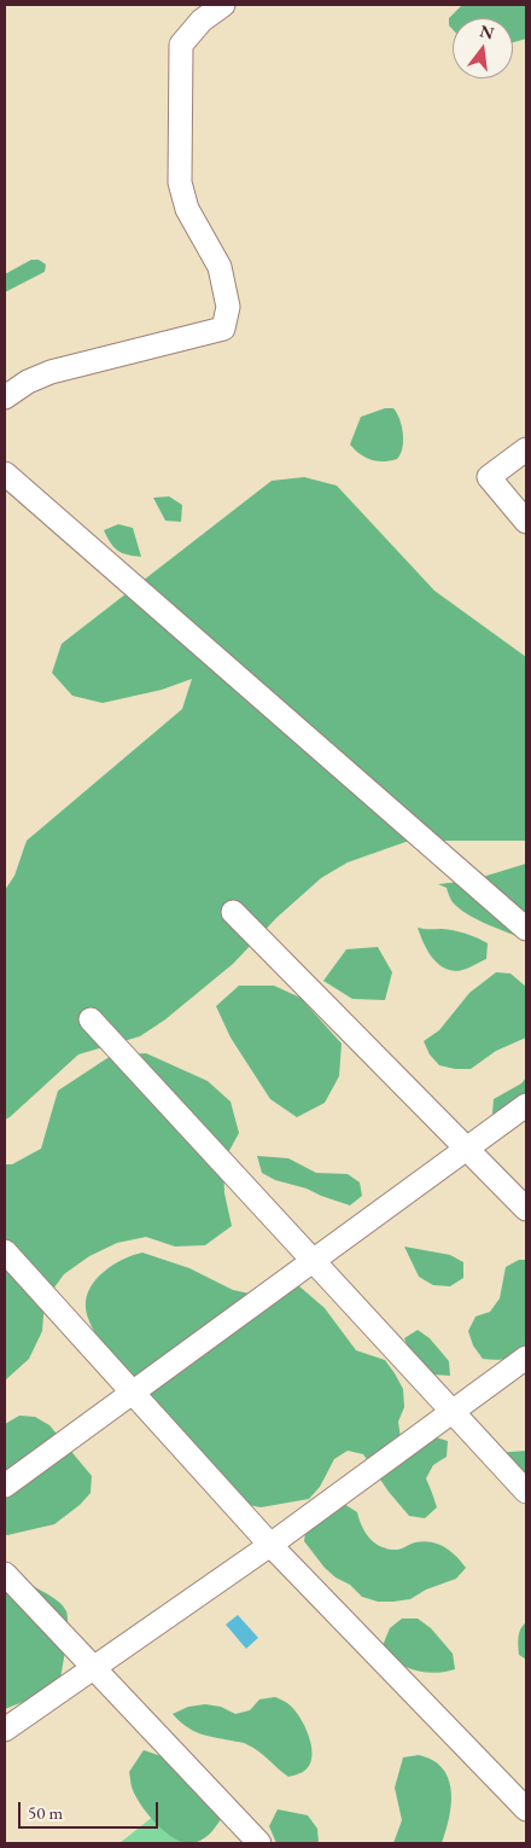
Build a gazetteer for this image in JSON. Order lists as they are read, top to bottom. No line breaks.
{"scale_bar":"50 m","north":"top"}
